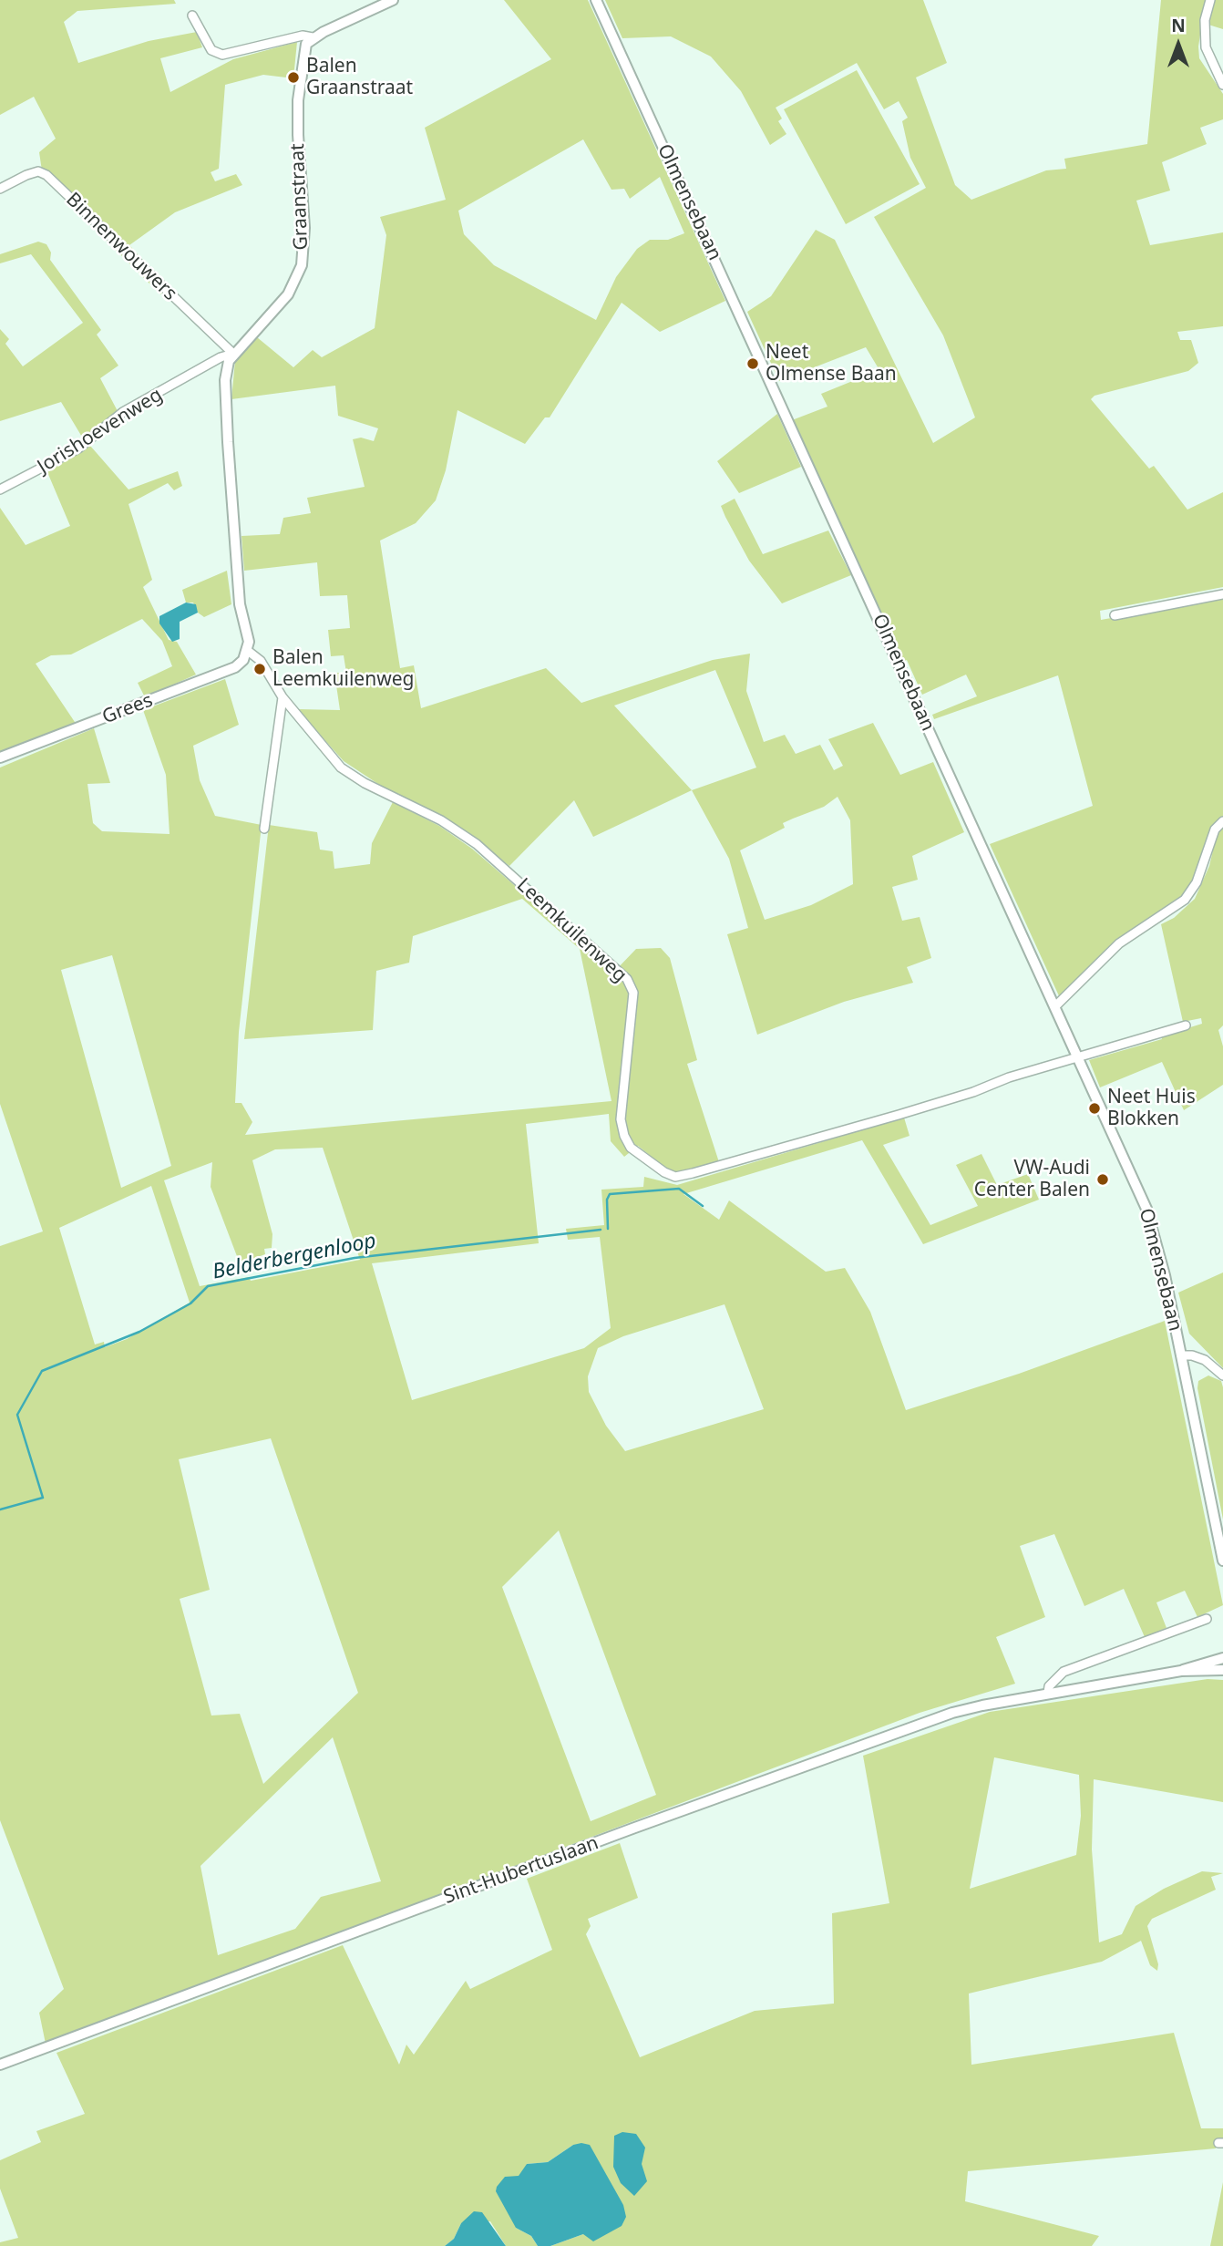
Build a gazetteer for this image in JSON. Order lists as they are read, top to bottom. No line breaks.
{"streets":{"street":["Graanstraat","Olmensebaan","Binnenwouwers","Jorishoevenweg","Grees","Leemkuilenweg","Sint-Hubertuslaan"]},"crossings":[["Graanstraat","Binnenwouwers"],["Graanstraat","Jorishoevenweg"],["Graanstraat","Grees"],["Graanstraat","Leemkuilenweg"],["Olmensebaan","Leemkuilenweg"],["Binnenwouwers","Jorishoevenweg"],["Grees","Leemkuilenweg"]],"water":["Belderbergenloop"],"places":["Balen Graanstraat","Neet Olmense Baan","Balen Leemkuilenweg","Neet Huis Blokken","VW-Audi Center Balen"],"north":"top"}
